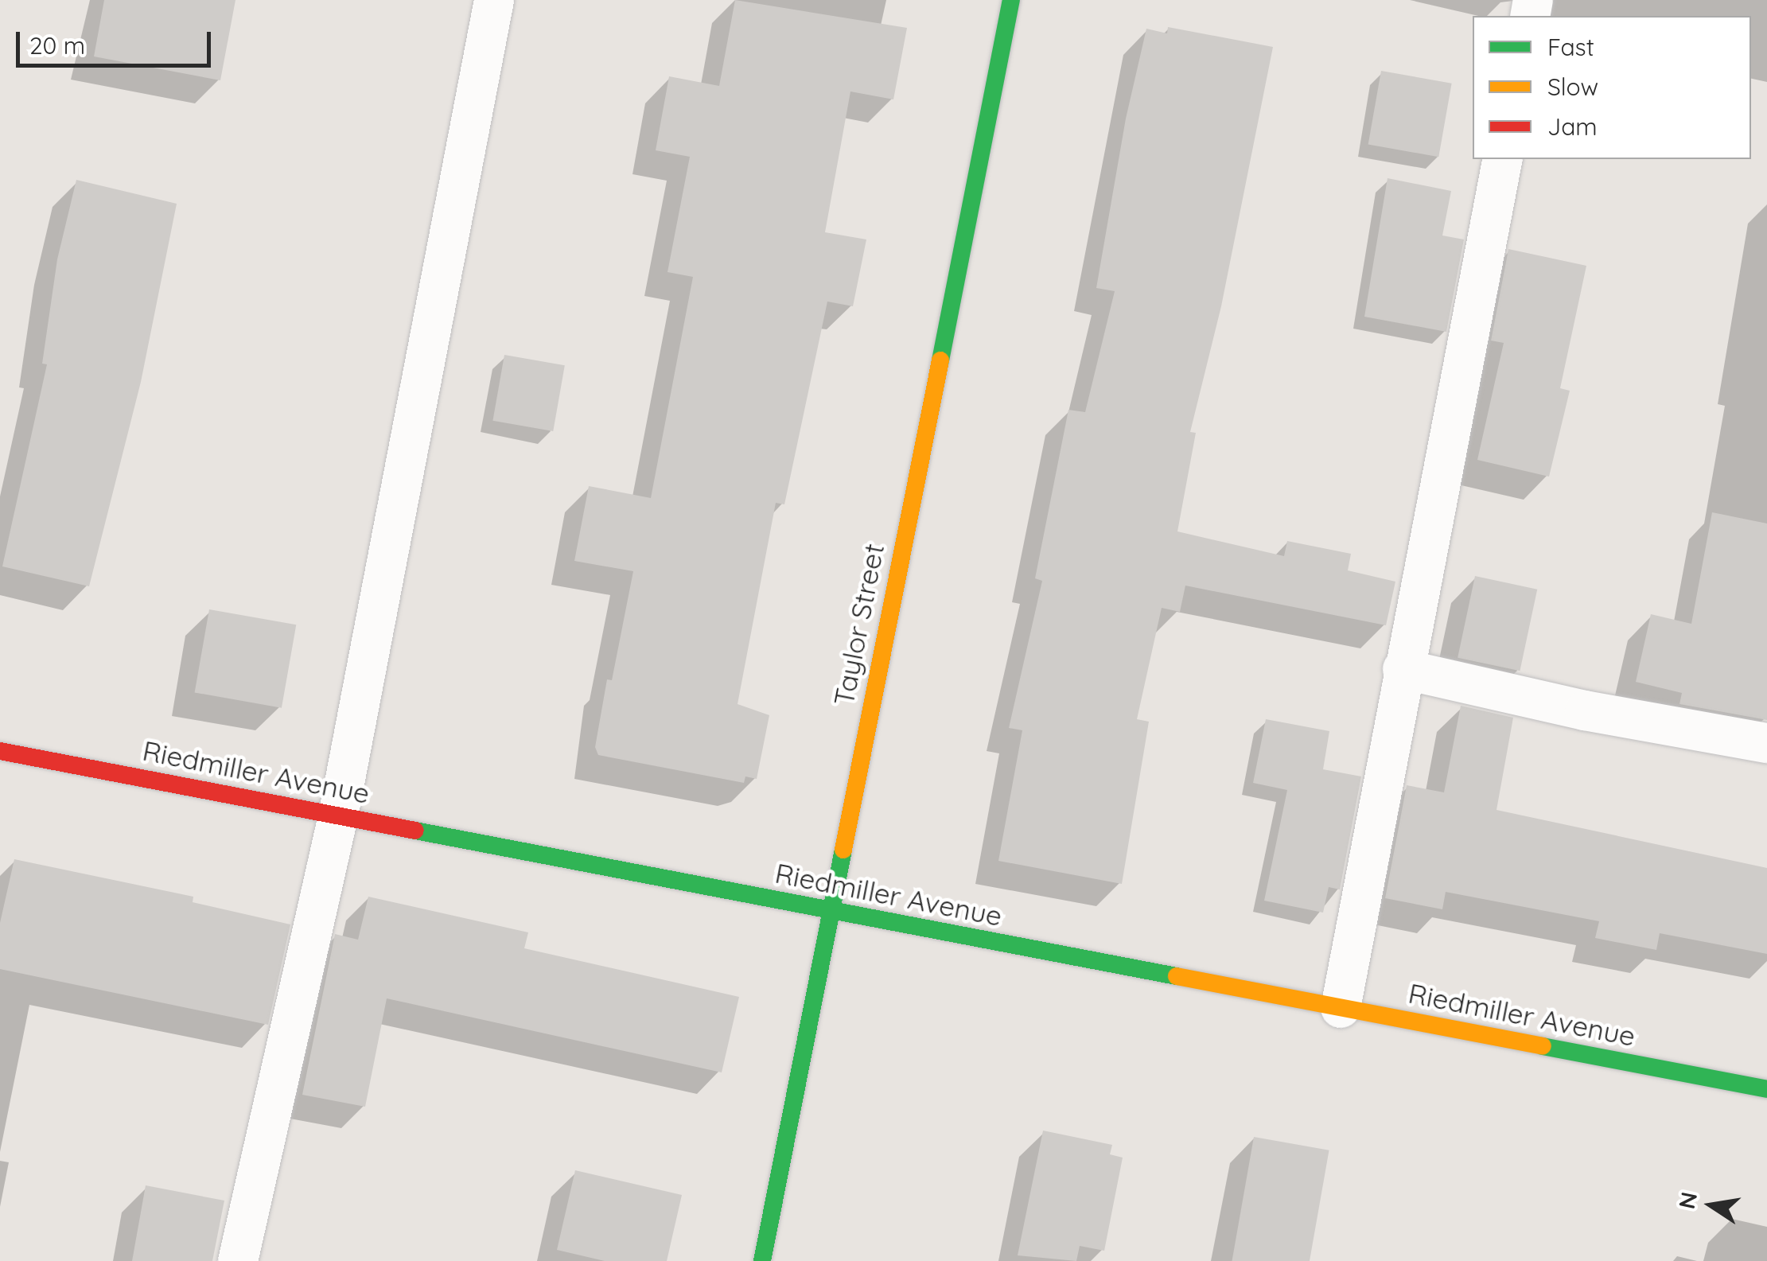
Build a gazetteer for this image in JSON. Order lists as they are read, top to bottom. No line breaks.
{"streets":{"street":["Taylor Street","Riedmiller Avenue"]},"crossings":[["Taylor Street","Riedmiller Avenue"]],"legend":["Fast","Slow","Jam"],"scale_bar":"20 m","north":"left"}
